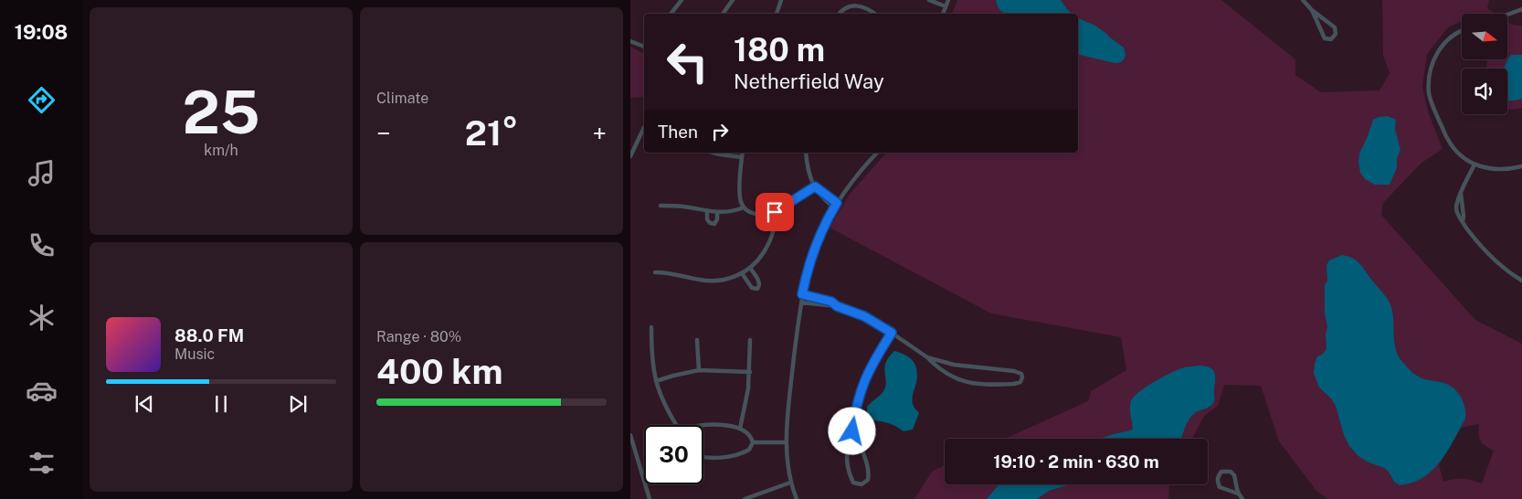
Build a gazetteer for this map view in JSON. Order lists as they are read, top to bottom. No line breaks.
{"north":"right","page":{"tabs":"19:08","tile":[["25","km/h"],"Climate",["Range · 80%","400 km"]],"turn":["180 m","Netherfield Way"],"then":"Then","heat":["−","21°","+"],"song":["88.0 FM","Music"],"limit":"30","trip":"19:10 · 2 min · 630 m"}}
